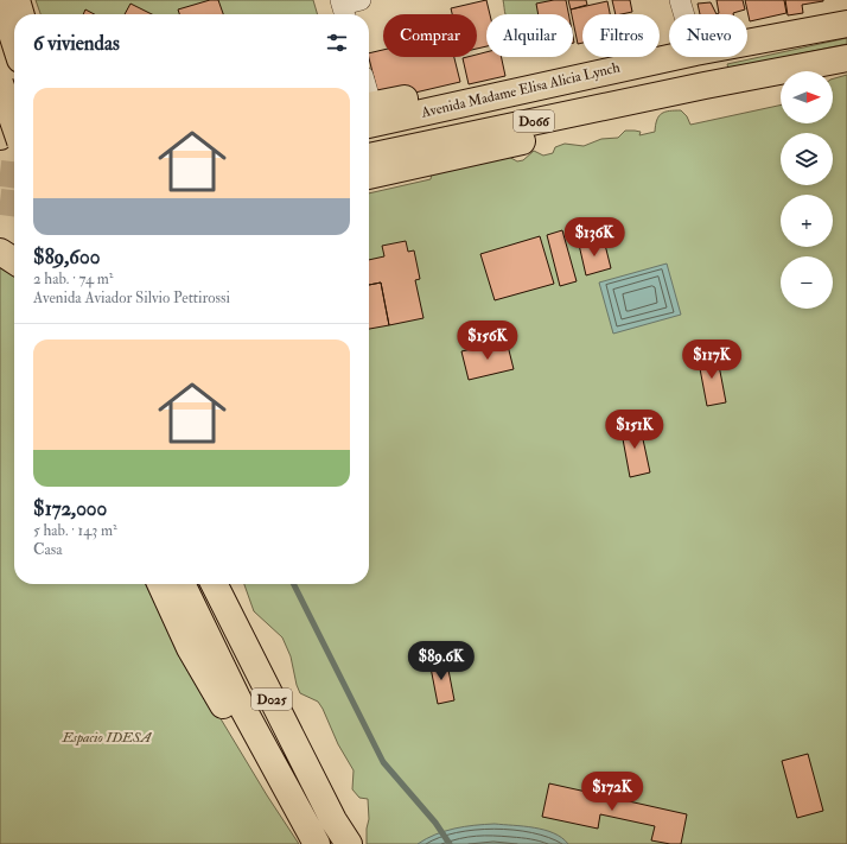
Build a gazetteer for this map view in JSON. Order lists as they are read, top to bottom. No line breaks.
{"streets":{"highway":["Avenida Madame Elisa Alicia Lynch","D066","D025"]},"parks":["Espacio IDESA"],"north":"right","page":{"chip":["Comprar","Alquilar","Filtros","Nuevo"],"heading":"6 viviendas","map_buttons":["+","−"],"list":[{"name":"$89,600","note":"2 hab. · 74 m² · Avenida Aviador Silvio Pettirossi"},{"name":"$172,000","note":"5 hab. · 143 m² · Casa"}],"price":["$136K","$156K","$117K","$151K","$89.6K","$172K"]}}
